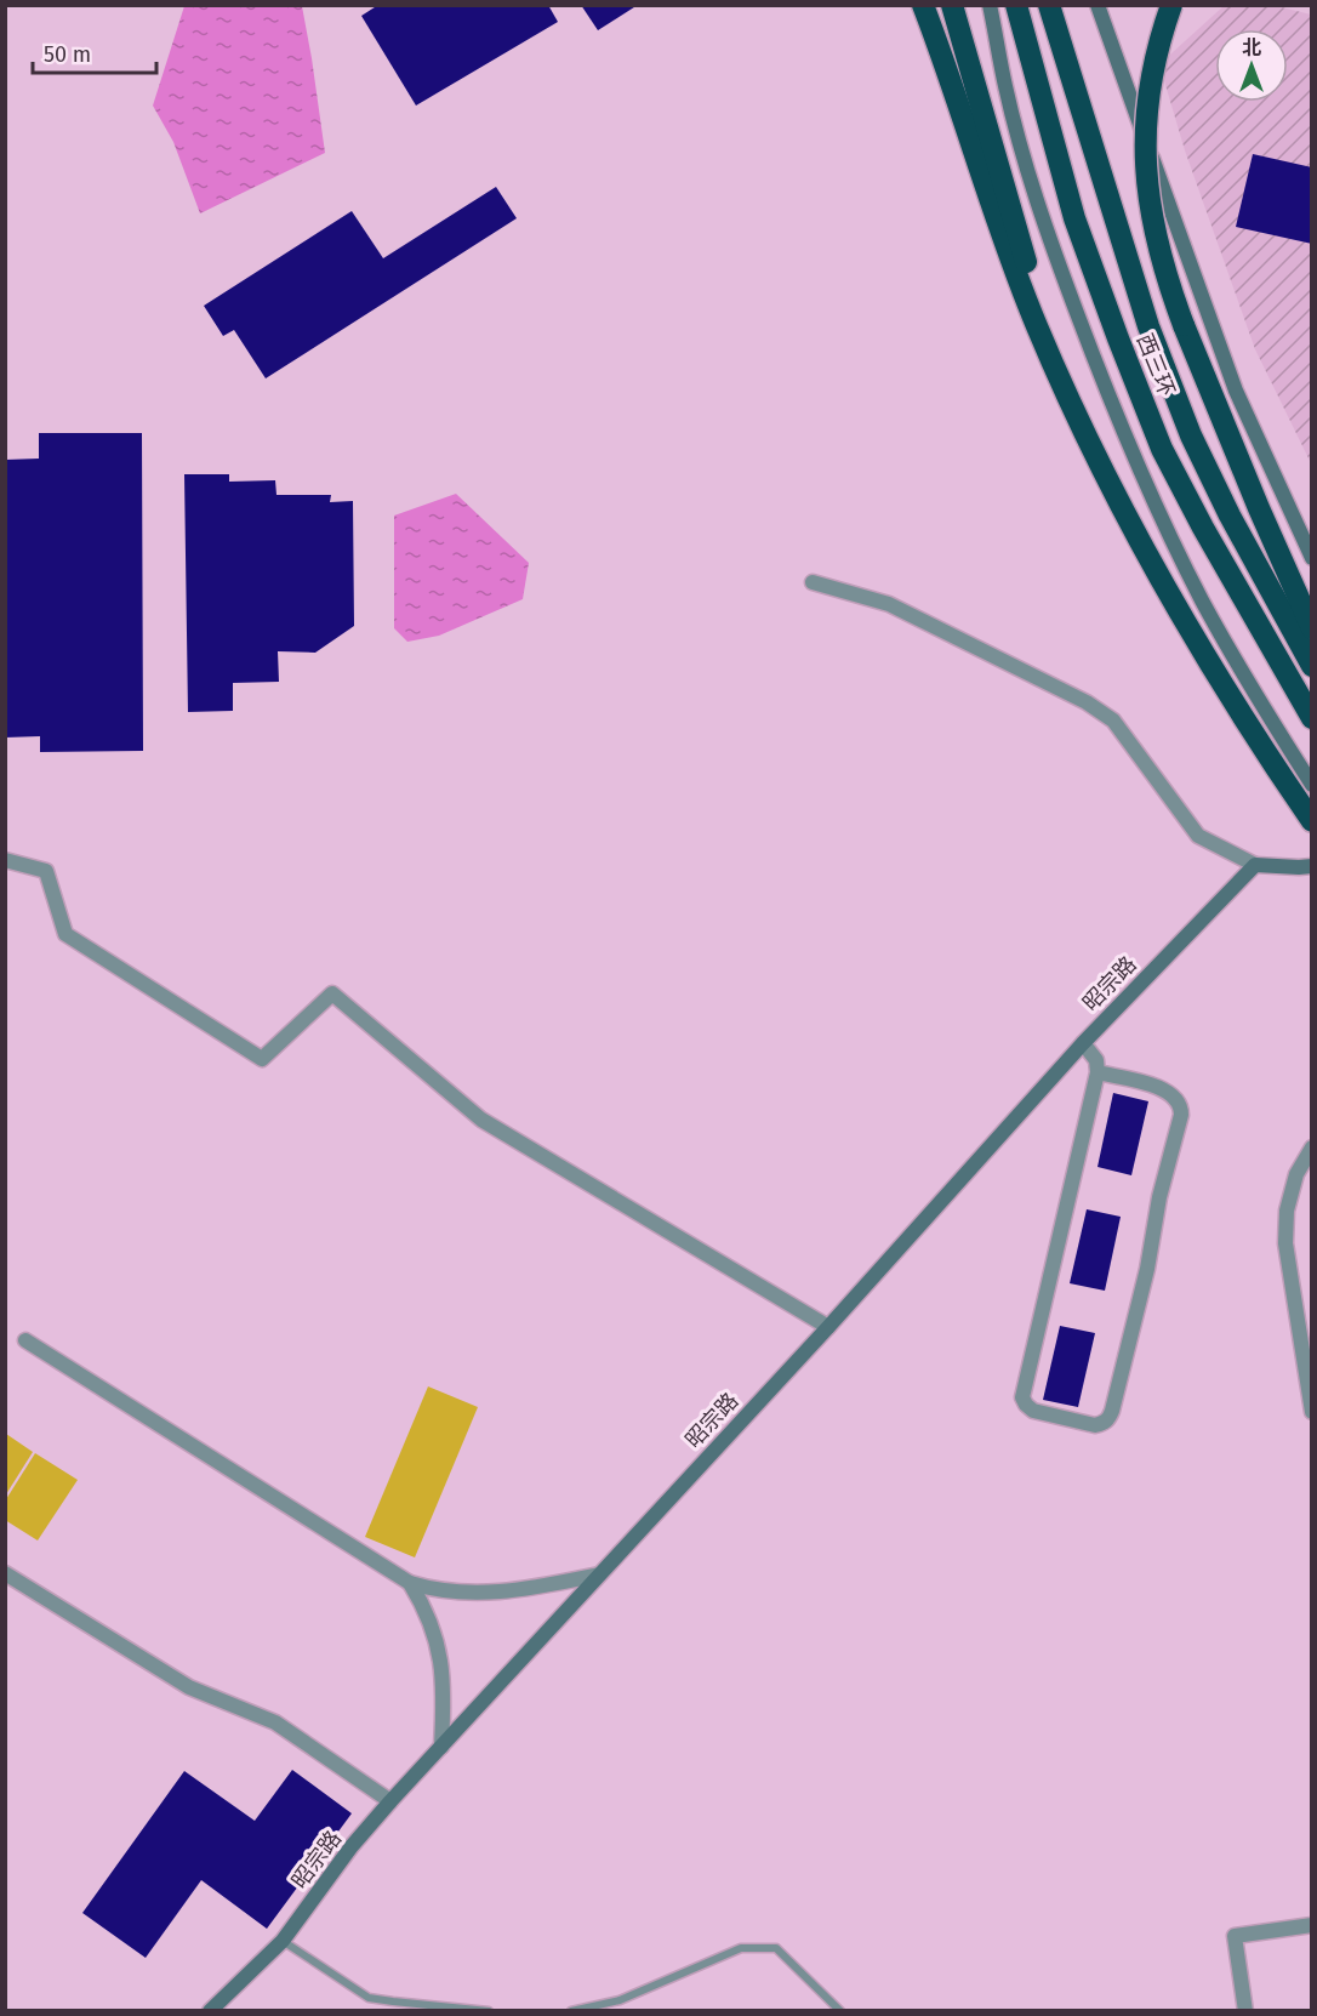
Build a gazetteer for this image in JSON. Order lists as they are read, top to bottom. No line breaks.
{"streets":{"highway":["西三环"],"street":["昭宗路"]},"scale_bar":"50 m","north":"top"}
